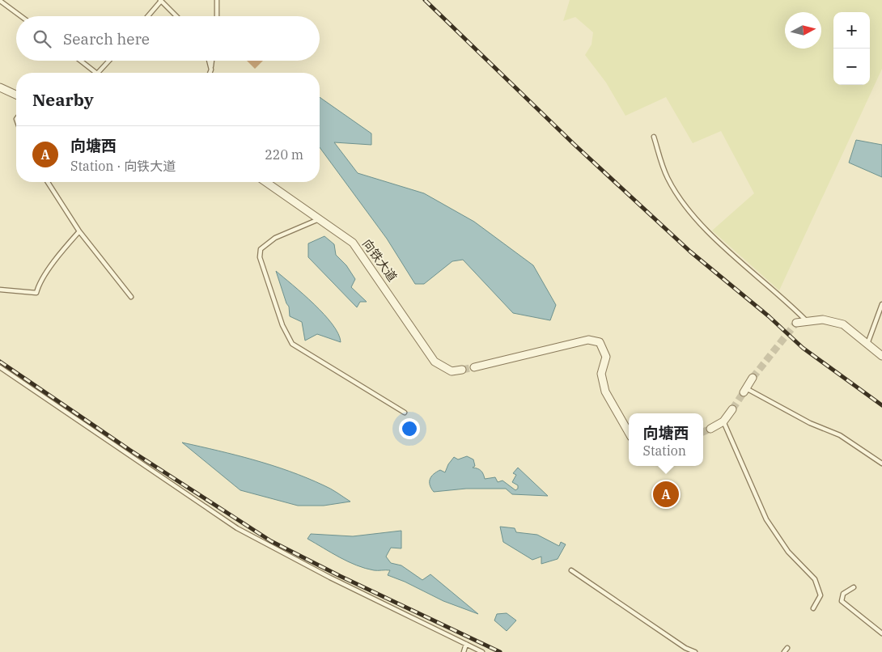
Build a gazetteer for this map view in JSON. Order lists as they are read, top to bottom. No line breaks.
{"streets":{"street":["向铁大道"]},"north":"right","page":{"map_buttons":["+","−"],"search":"Search here","heading":"Nearby","list":[{"mark":"A","name":"向塘西","note":"Station · 向铁大道","value":"220 m"}],"popup":["向塘西","Station"],"pins":"A"}}
